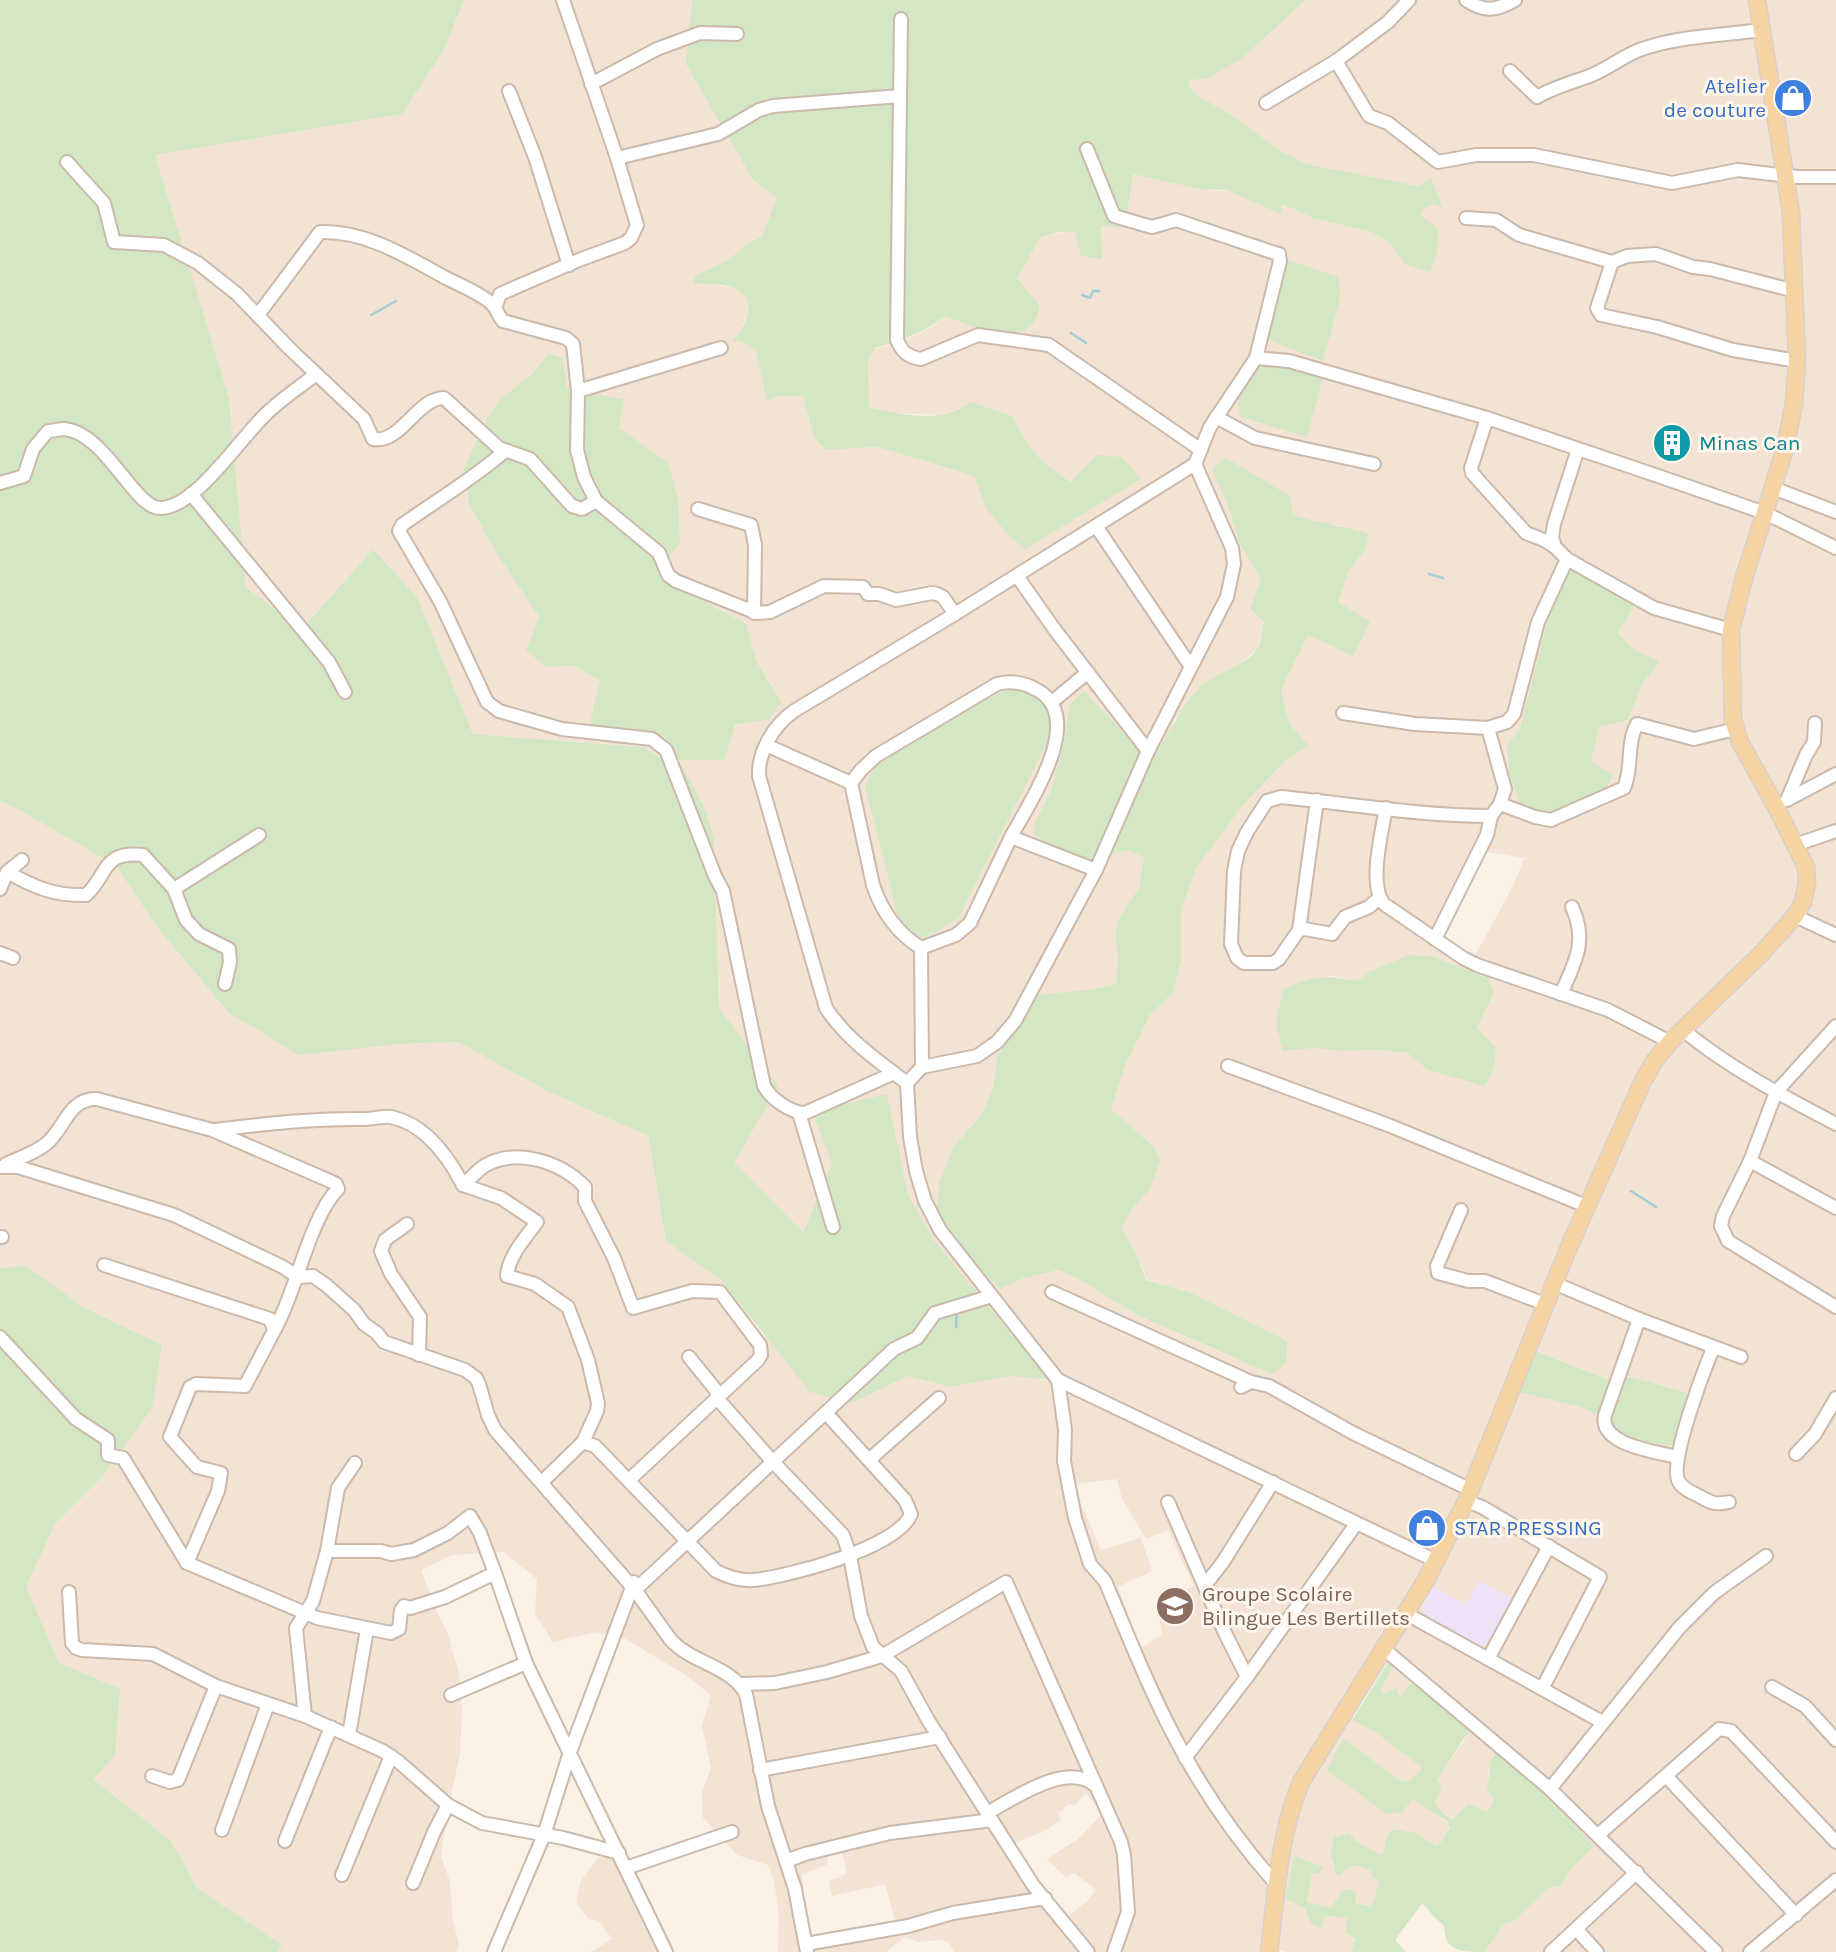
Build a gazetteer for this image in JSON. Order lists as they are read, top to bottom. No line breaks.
{"places":{"shop":["Atelier de couture","STAR PRESSING"],"building":["Minas Can"],"school or university":["Groupe Scolaire Bilingue Les Bertillets"]}}
